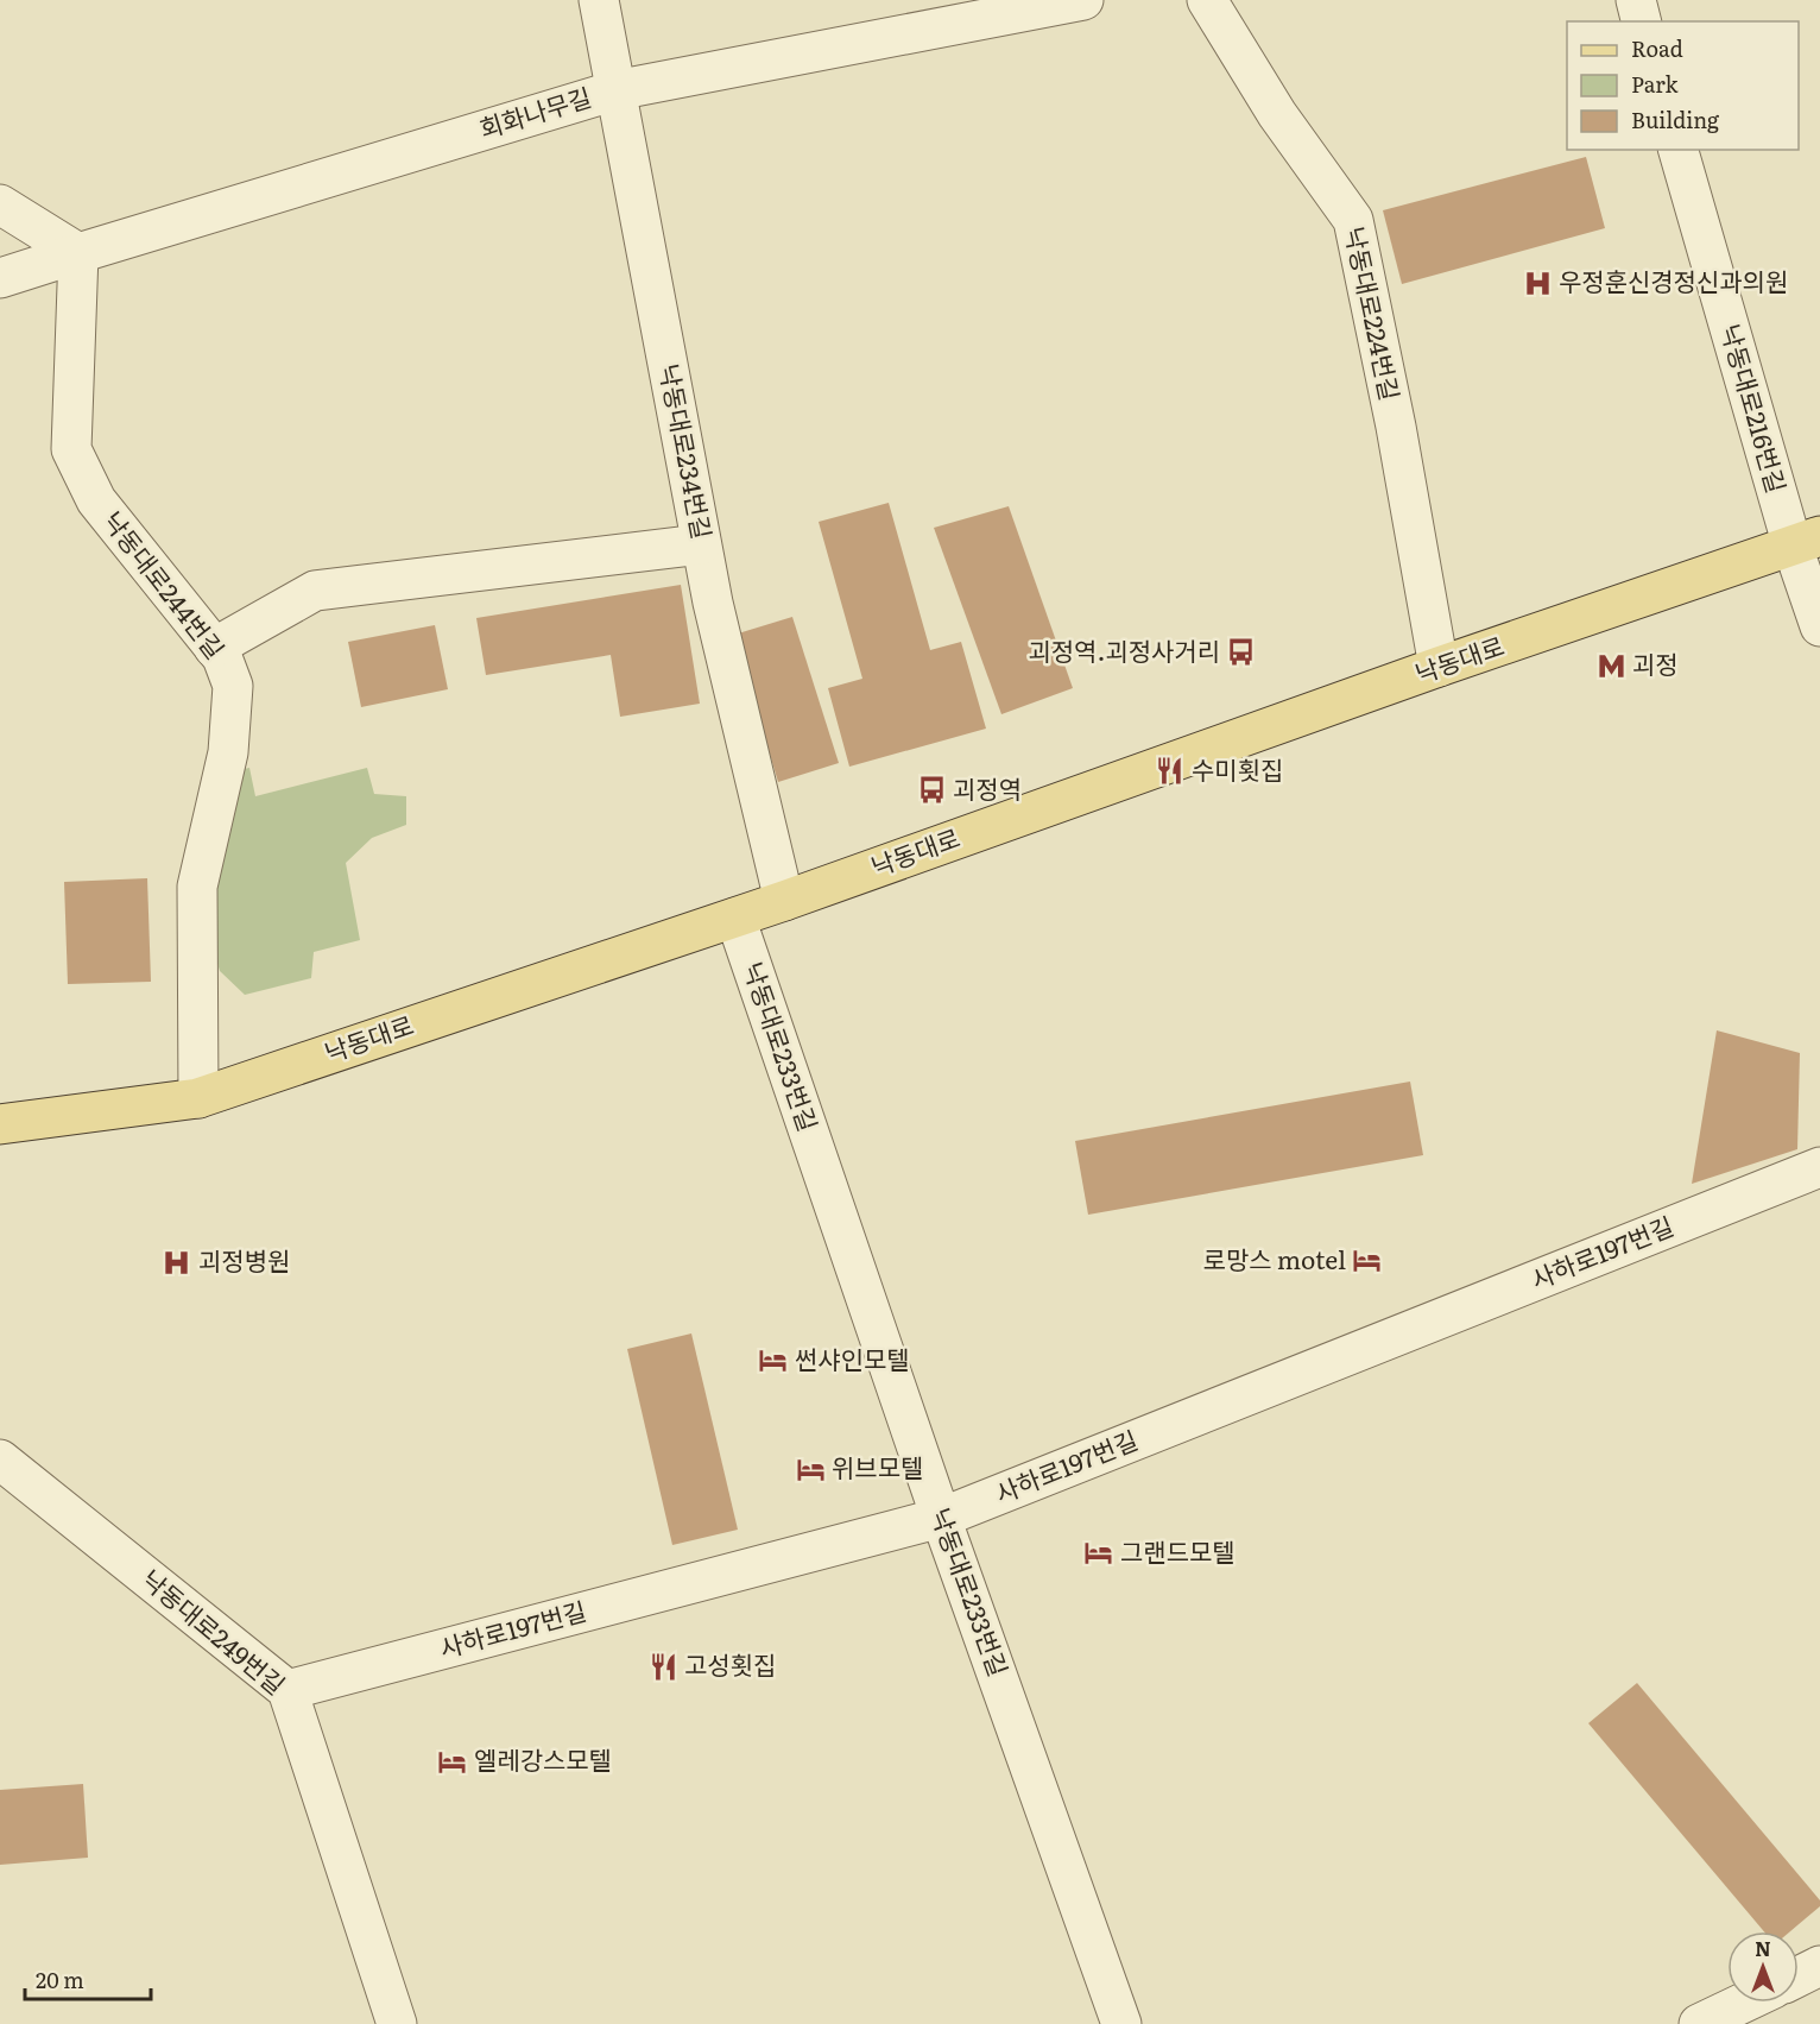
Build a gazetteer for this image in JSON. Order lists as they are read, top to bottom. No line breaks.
{"streets":{"main road":["낙동대로"],"street":["회화나무길","낙동대로224번길","낙동대로216번길","낙동대로234번길","낙동대로244번길","낙동대로233번길","사하로197번길","낙동대로249번길"]},"crossings":[["회화나무길","낙동대로234번길"],["회화나무길","낙동대로244번길"],["낙동대로224번길","낙동대로"],["낙동대로216번길","낙동대로"],["낙동대로234번길","낙동대로"],["낙동대로244번길","낙동대로"],["낙동대로","낙동대로233번길"],["낙동대로233번길","사하로197번길"],["사하로197번길","낙동대로249번길"]],"places":{"hospital":["우정훈신경정신과의원","괴정병원"],"bus stop":["괴정역.괴정사거리","괴정역"],"metro station":["괴정"],"restaurant":["수미횟집","고성횟집"],"hotel":["로망스 motel","썬샤인모텔","위브모텔","그랜드모텔","엘레강스모텔"]},"legend":["Road","Park","Building"],"scale_bar":"20 m","north":"top"}
